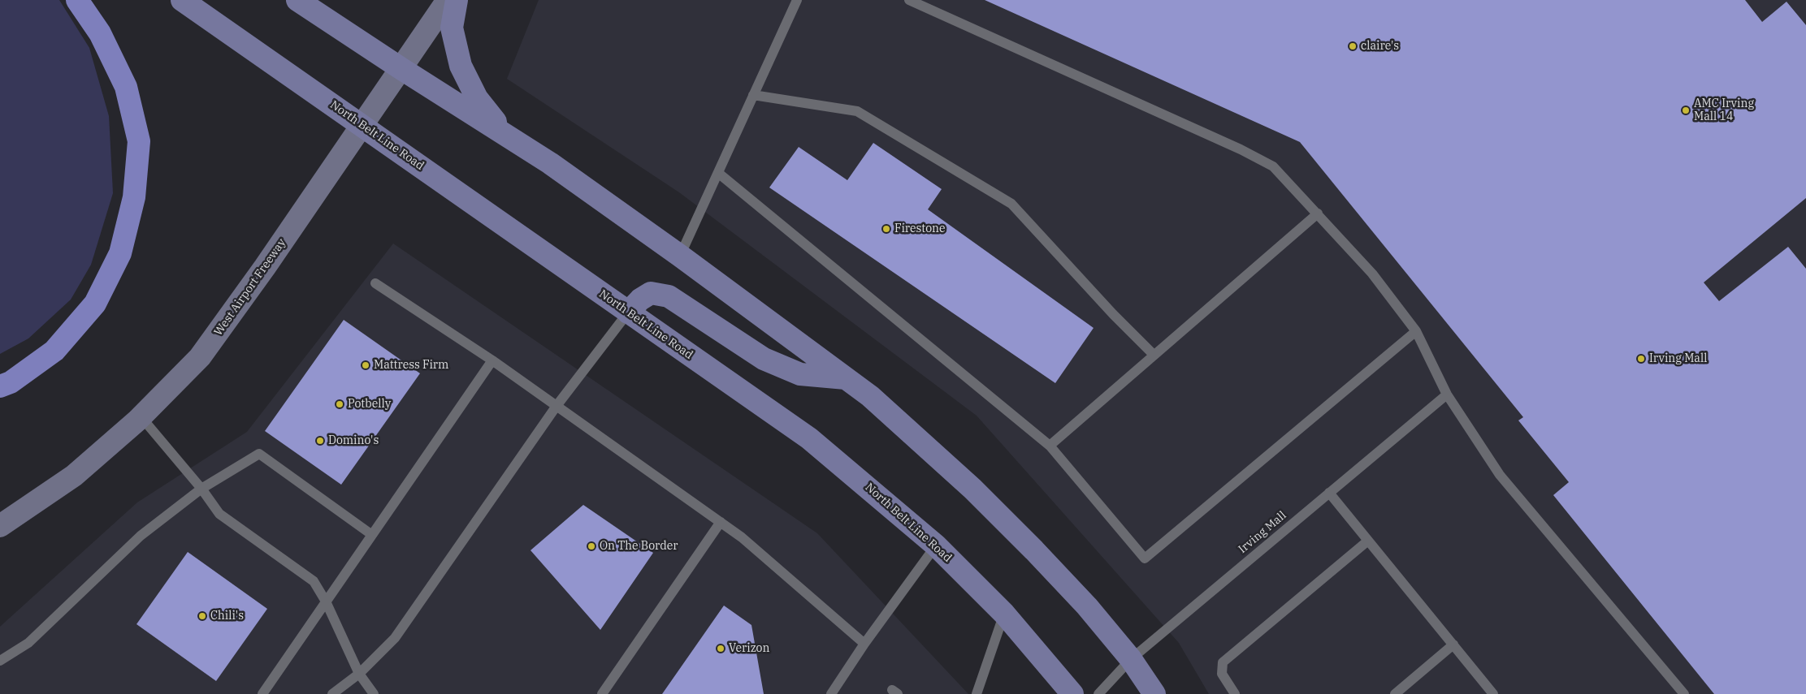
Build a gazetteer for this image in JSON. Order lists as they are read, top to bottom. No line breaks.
{"streets":{"main road":["North Belt Line Road","West Airport Freeway"],"lane":["Irving Mall"]},"crossings":[["North Belt Line Road","West Airport Freeway"]],"places":["claire's","AMC Irving Mall 14","Firestone","Irving Mall","Mattress Firm","Potbelly","Domino's","On The Border","Chili's","Verizon"]}
